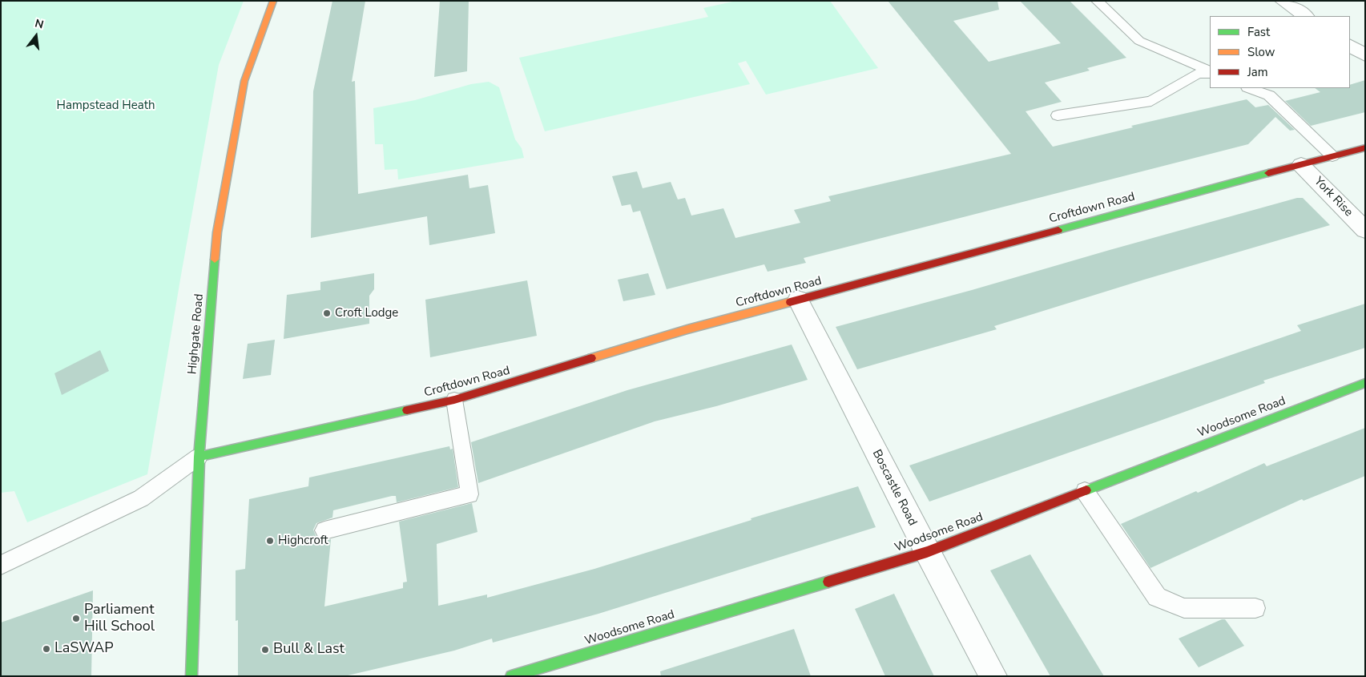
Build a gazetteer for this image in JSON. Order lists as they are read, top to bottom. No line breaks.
{"streets":{"street":["York Rise","Croftdown Road","Highgate Road","Woodsome Road","Boscastle Road"]},"crossings":[["York Rise","Croftdown Road"],["Croftdown Road","Highgate Road"],["Croftdown Road","Boscastle Road"],["Woodsome Road","Boscastle Road"]],"parks":["Hampstead Heath"],"places":["Croft Lodge","Highcroft","Parliament Hill School","LaSWAP","Bull & Last"],"legend":["Fast","Slow","Jam"],"north":"top"}
